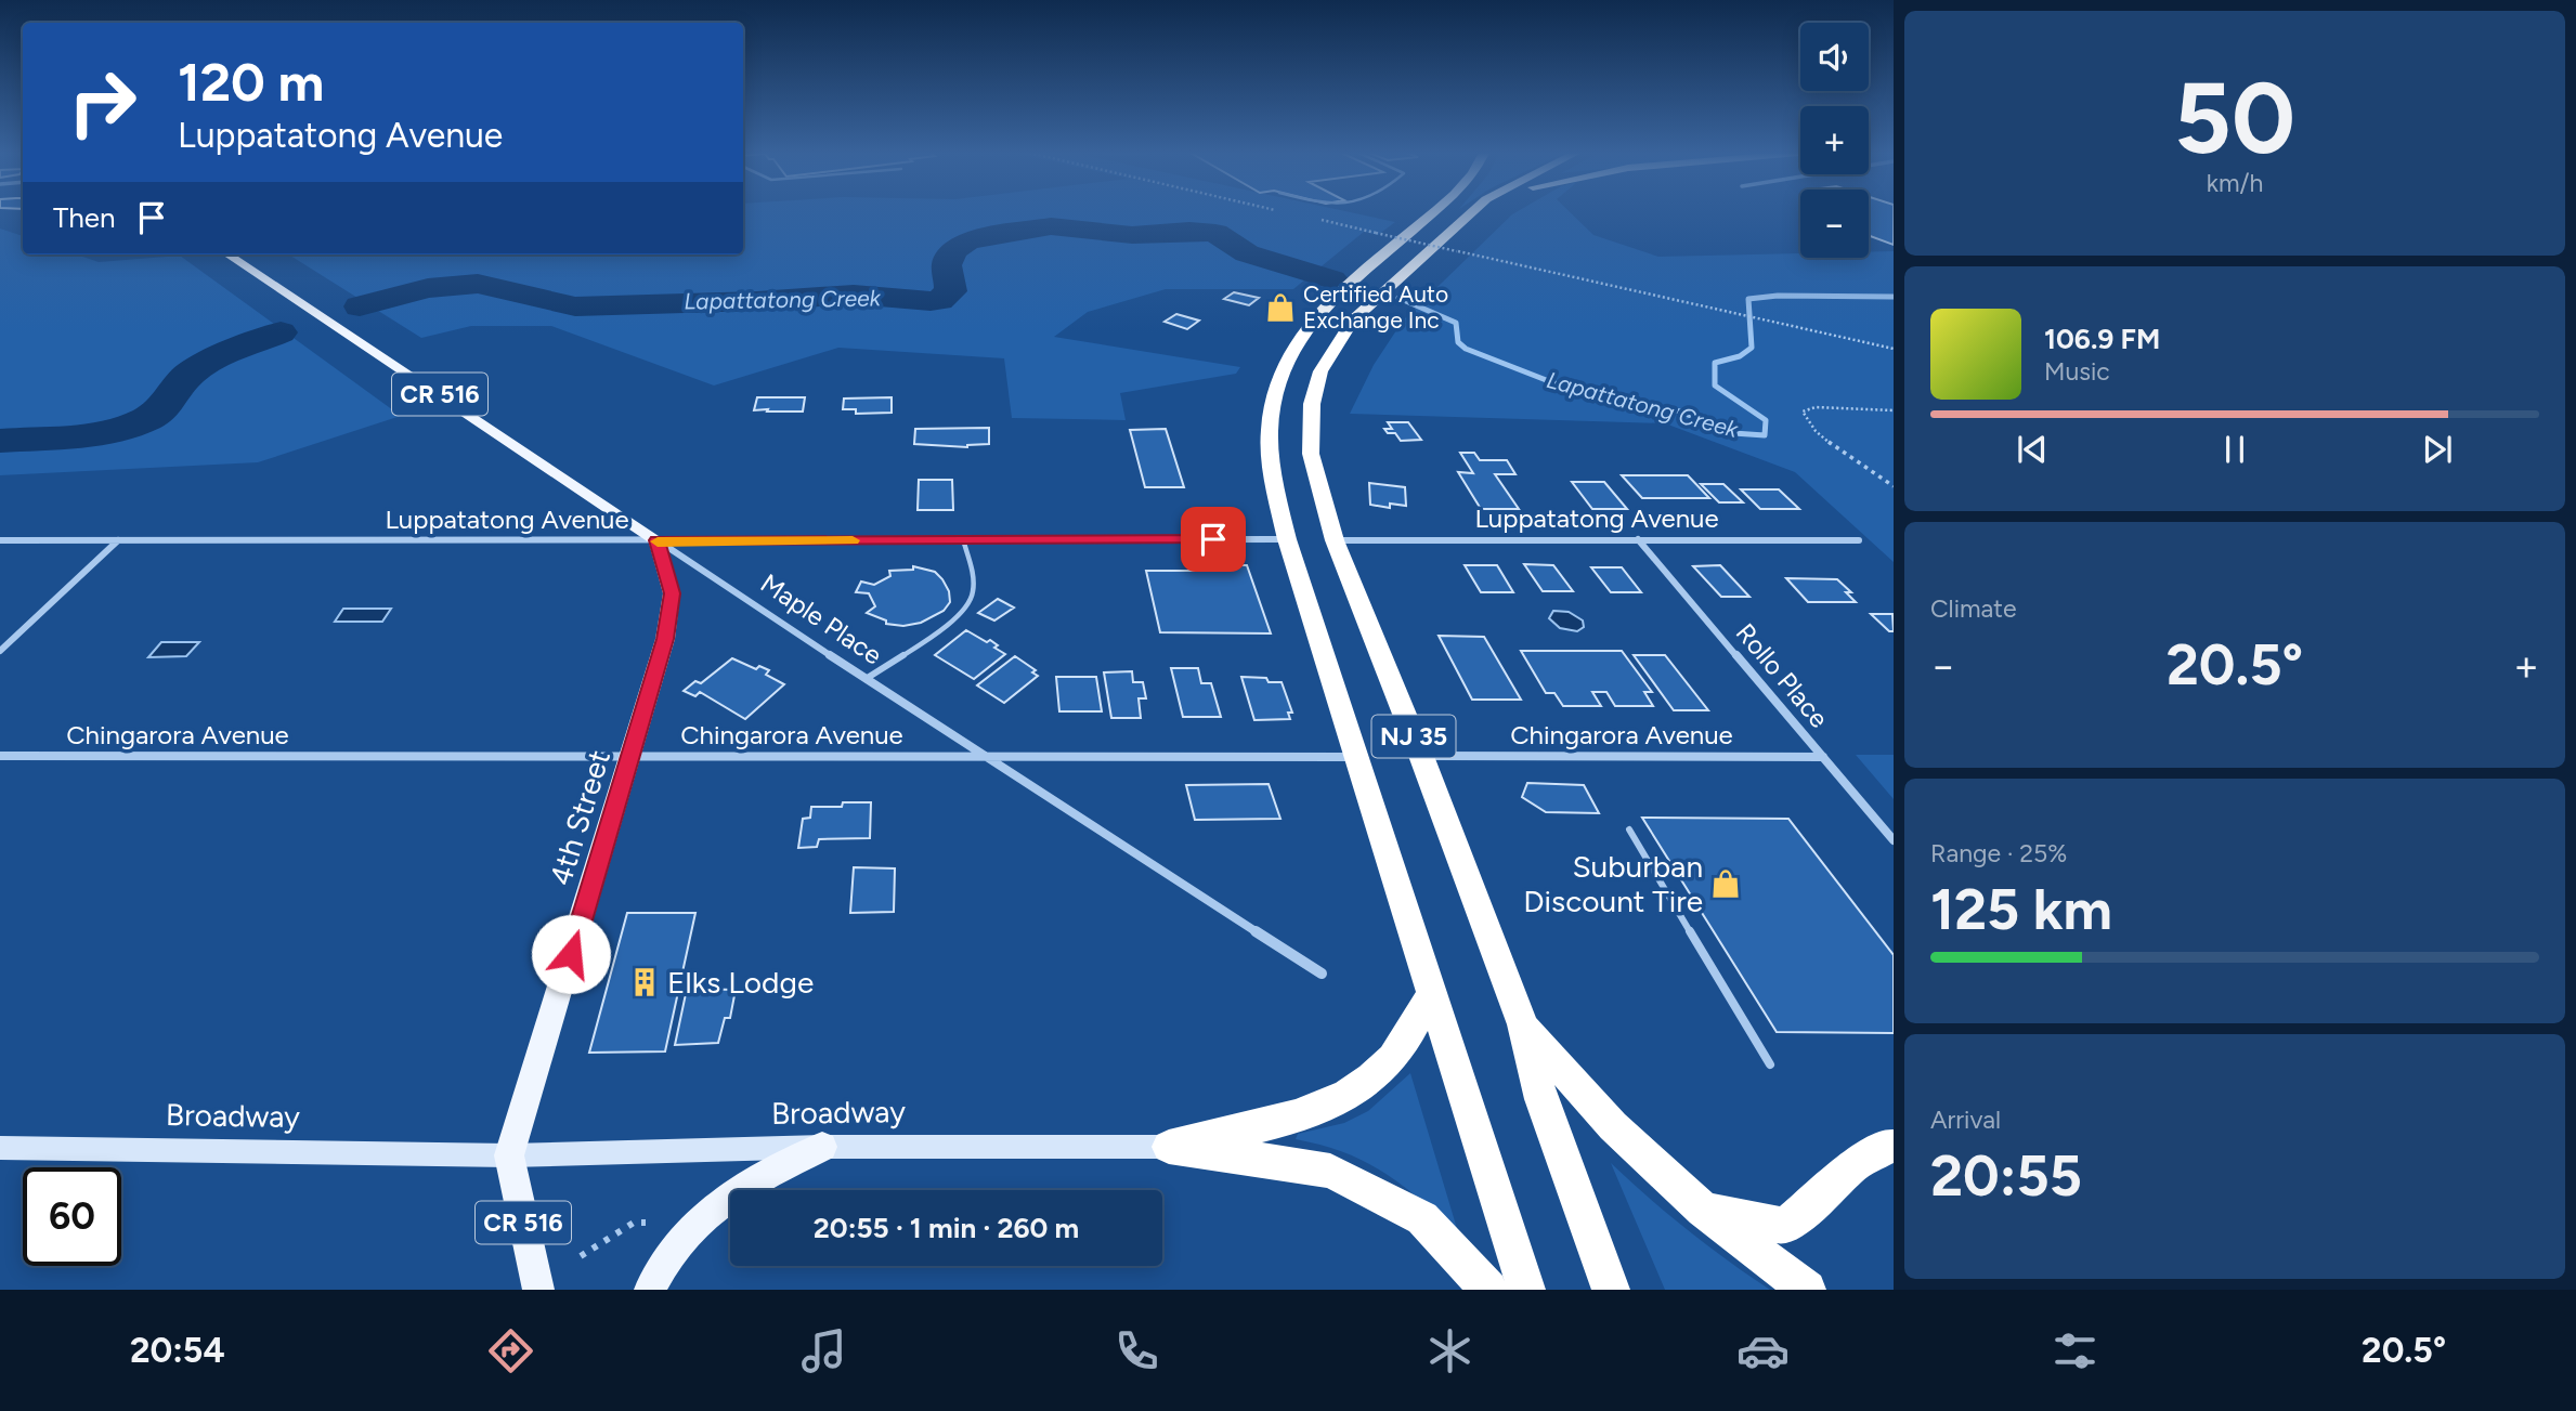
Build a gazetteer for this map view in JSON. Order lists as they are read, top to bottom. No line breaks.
{"streets":{"highway":["NJ 35"],"main road":["CR 516","Maple Place","4th Street","Broadway"],"street":["Luppatatong Avenue","Rollo Place","Chingarora Avenue"]},"crossings":[["CR 516","4th Street"],["CR 516","Broadway"],["Luppatatong Avenue","Maple Place"],["Luppatatong Avenue","Rollo Place"],["Luppatatong Avenue","NJ 35"],["Luppatatong Avenue","4th Street"],["Maple Place","Chingarora Avenue"],["Maple Place","4th Street"],["Rollo Place","Chingarora Avenue"],["Chingarora Avenue","NJ 35"],["Chingarora Avenue","4th Street"],["4th Street","Broadway"]],"water":["Lapattatong Creek"],"places":{"shop":["Certified Auto Exchange Inc","Suburban Discount Tire"],"building":["Elks Lodge"]},"page":{"tile":[["50","km/h"],"Climate",["Range · 25%","125 km"],["Arrival","20:55"]],"map_buttons":["+","−"],"turn":["120 m","Luppatatong Avenue"],"then":"Then","song":["106.9 FM","Music"],"heat":["−","20.5°","+"],"limit":"60","trip":"20:55 · 1 min · 260 m","tabs":["20:54","20.5°"]}}
